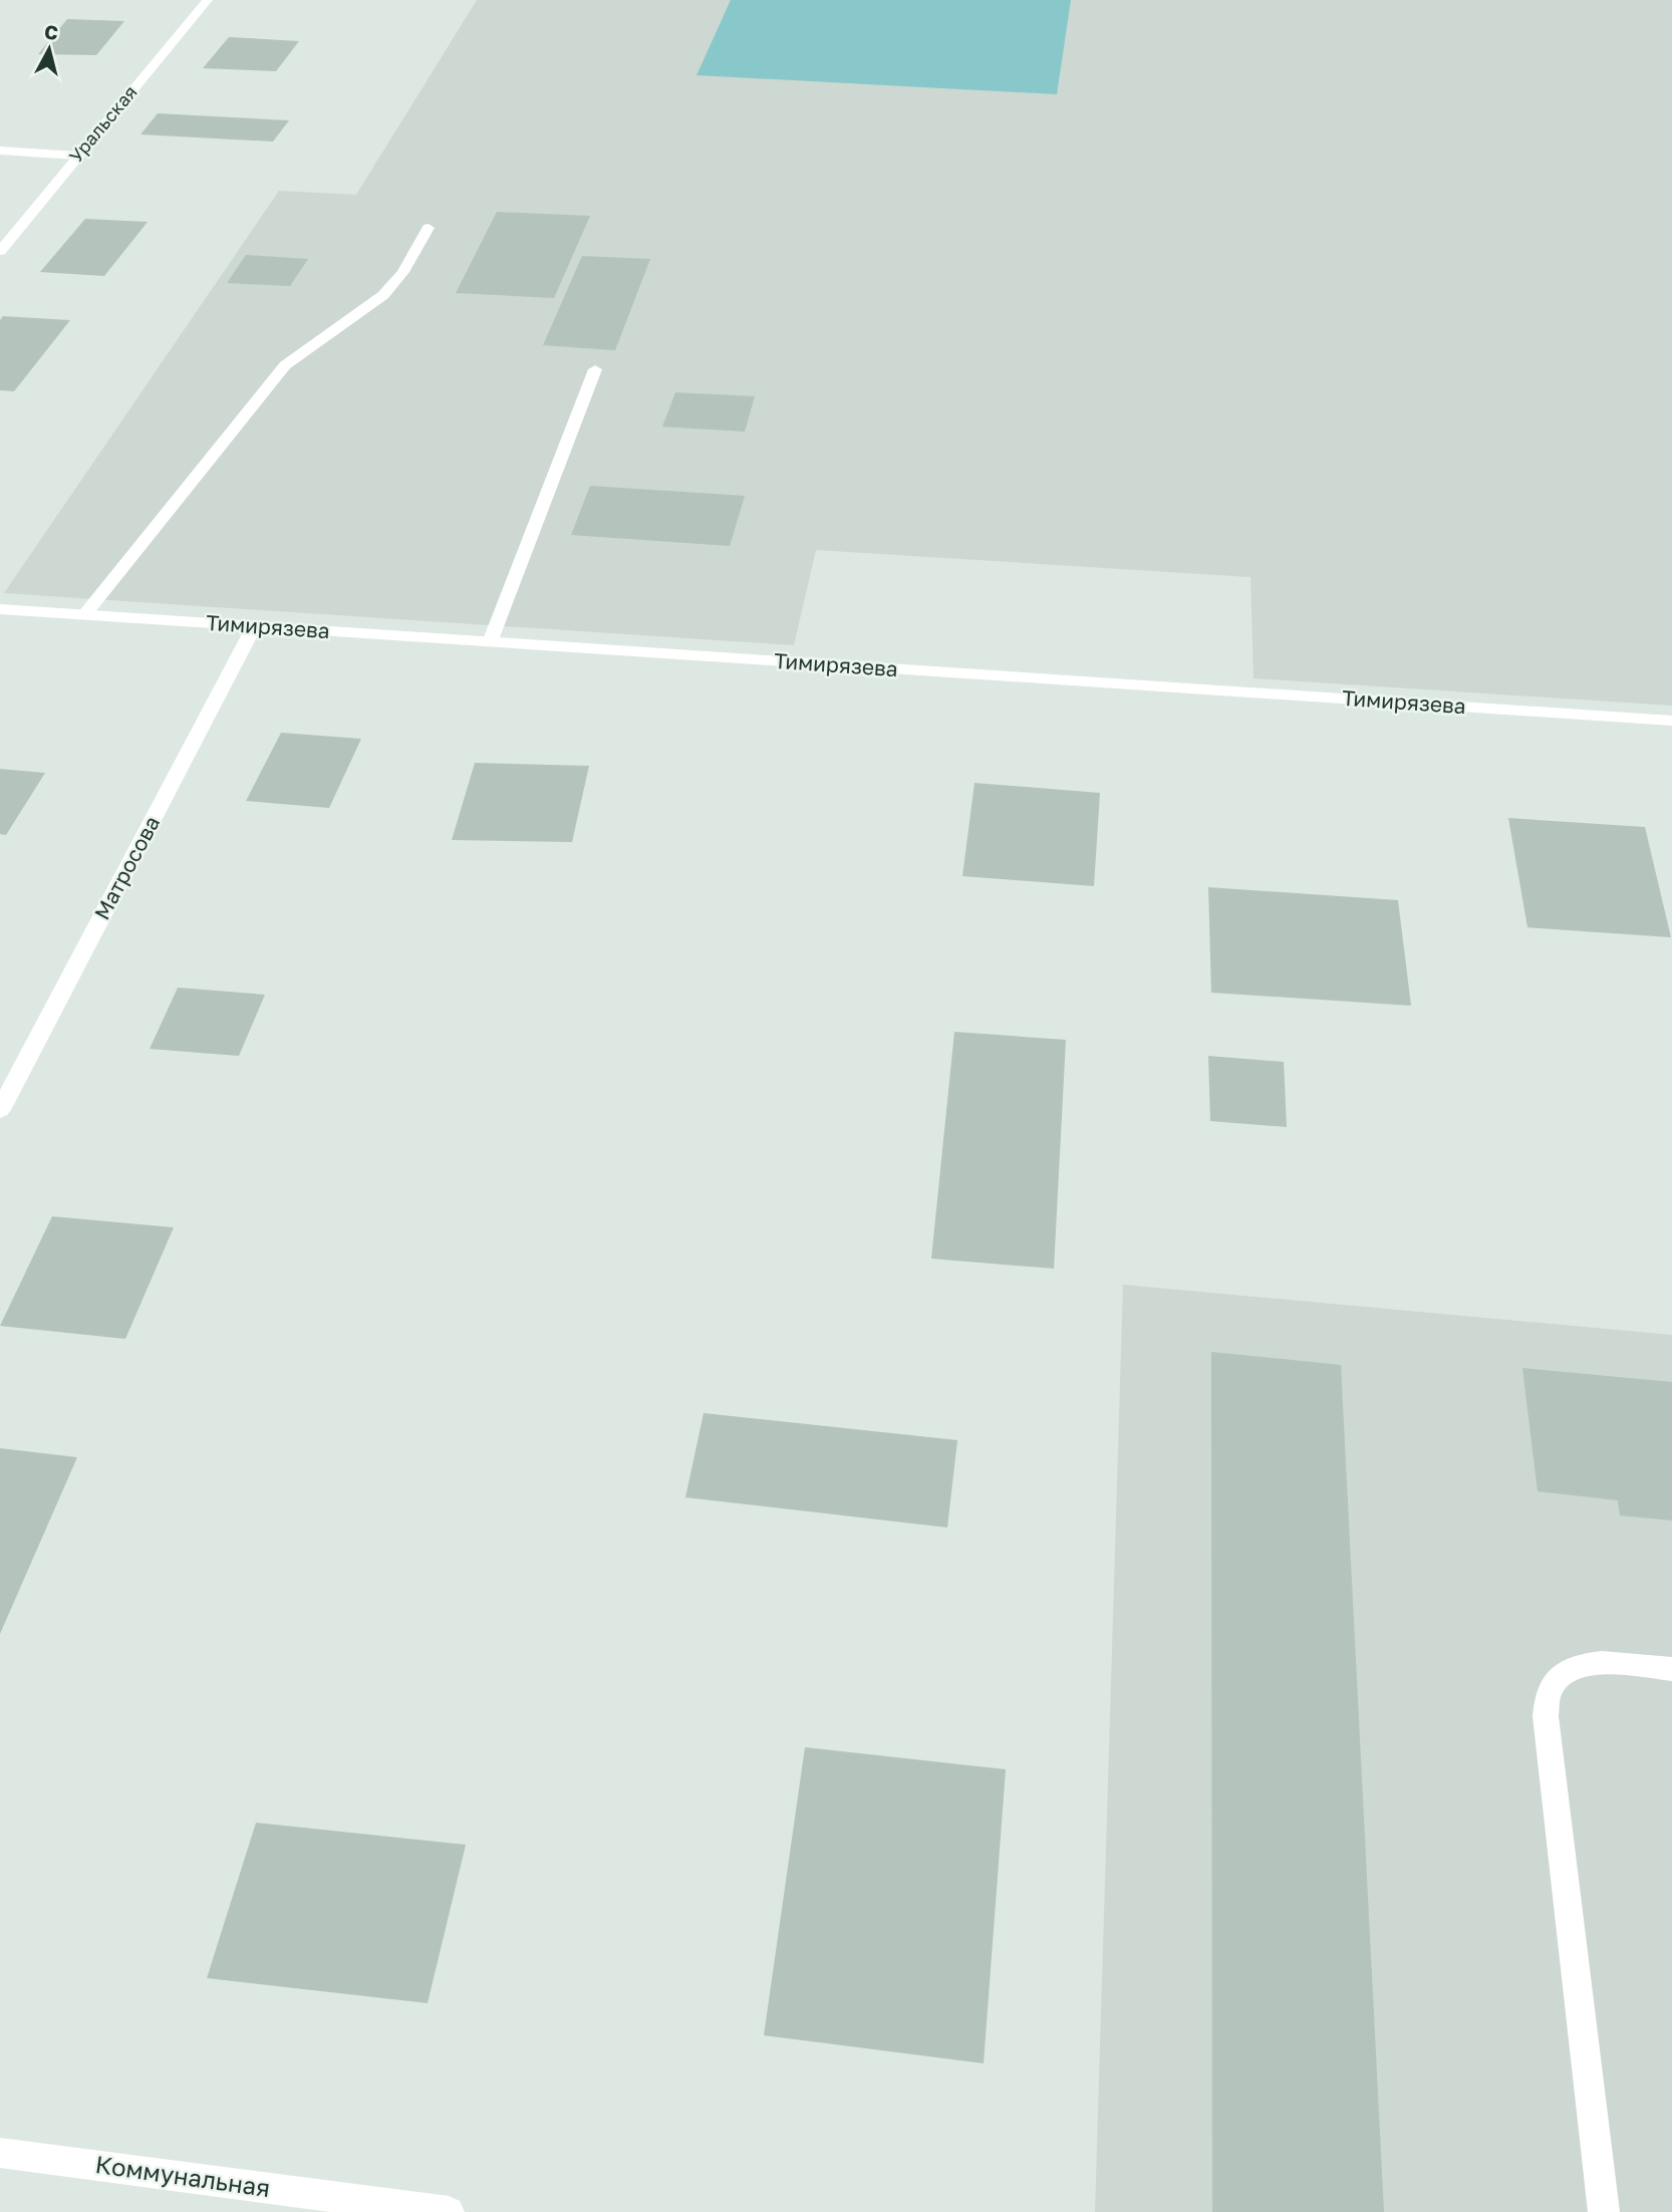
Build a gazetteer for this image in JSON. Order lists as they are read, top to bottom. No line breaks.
{"streets":{"street":["Уральская","Тимирязева","Матросова","Коммунальная"]},"crossings":[["Тимирязева","Матросова"]],"north":"top"}
